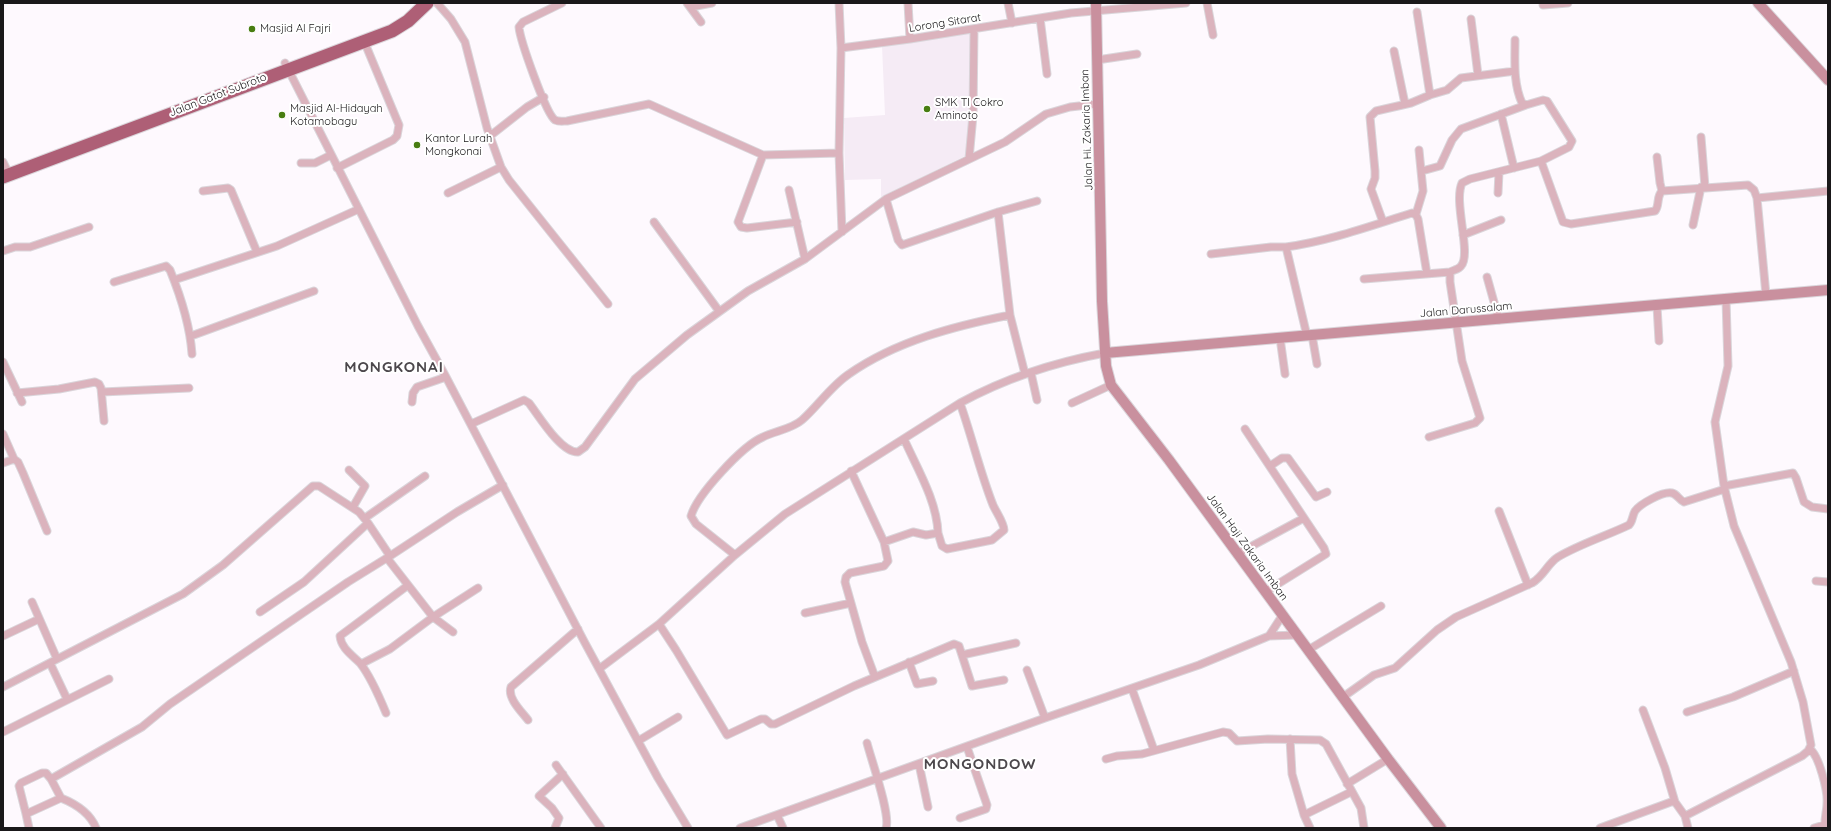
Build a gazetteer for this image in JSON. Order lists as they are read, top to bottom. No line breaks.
{"streets":{"highway":["Jalan Gatot Subroto"],"main road":["Jalan Hi. Zakaria Imban","Jalan Darussalam","Jalan Haji Zakaria Imban"],"street":["Lorong Sitarat"]},"crossings":[["Lorong Sitarat","Jalan Hi. Zakaria Imban"],["Jalan Hi. Zakaria Imban","Jalan Haji Zakaria Imban"],["Jalan Darussalam","Jalan Haji Zakaria Imban"]],"districts":["MONGKONAI","MONGONDOW"],"places":["Masjid Al Fajri","SMK TI Cokro Aminoto","Masjid Al-Hidayah Kotamobagu","Kantor Lurah Mongkonai"]}
